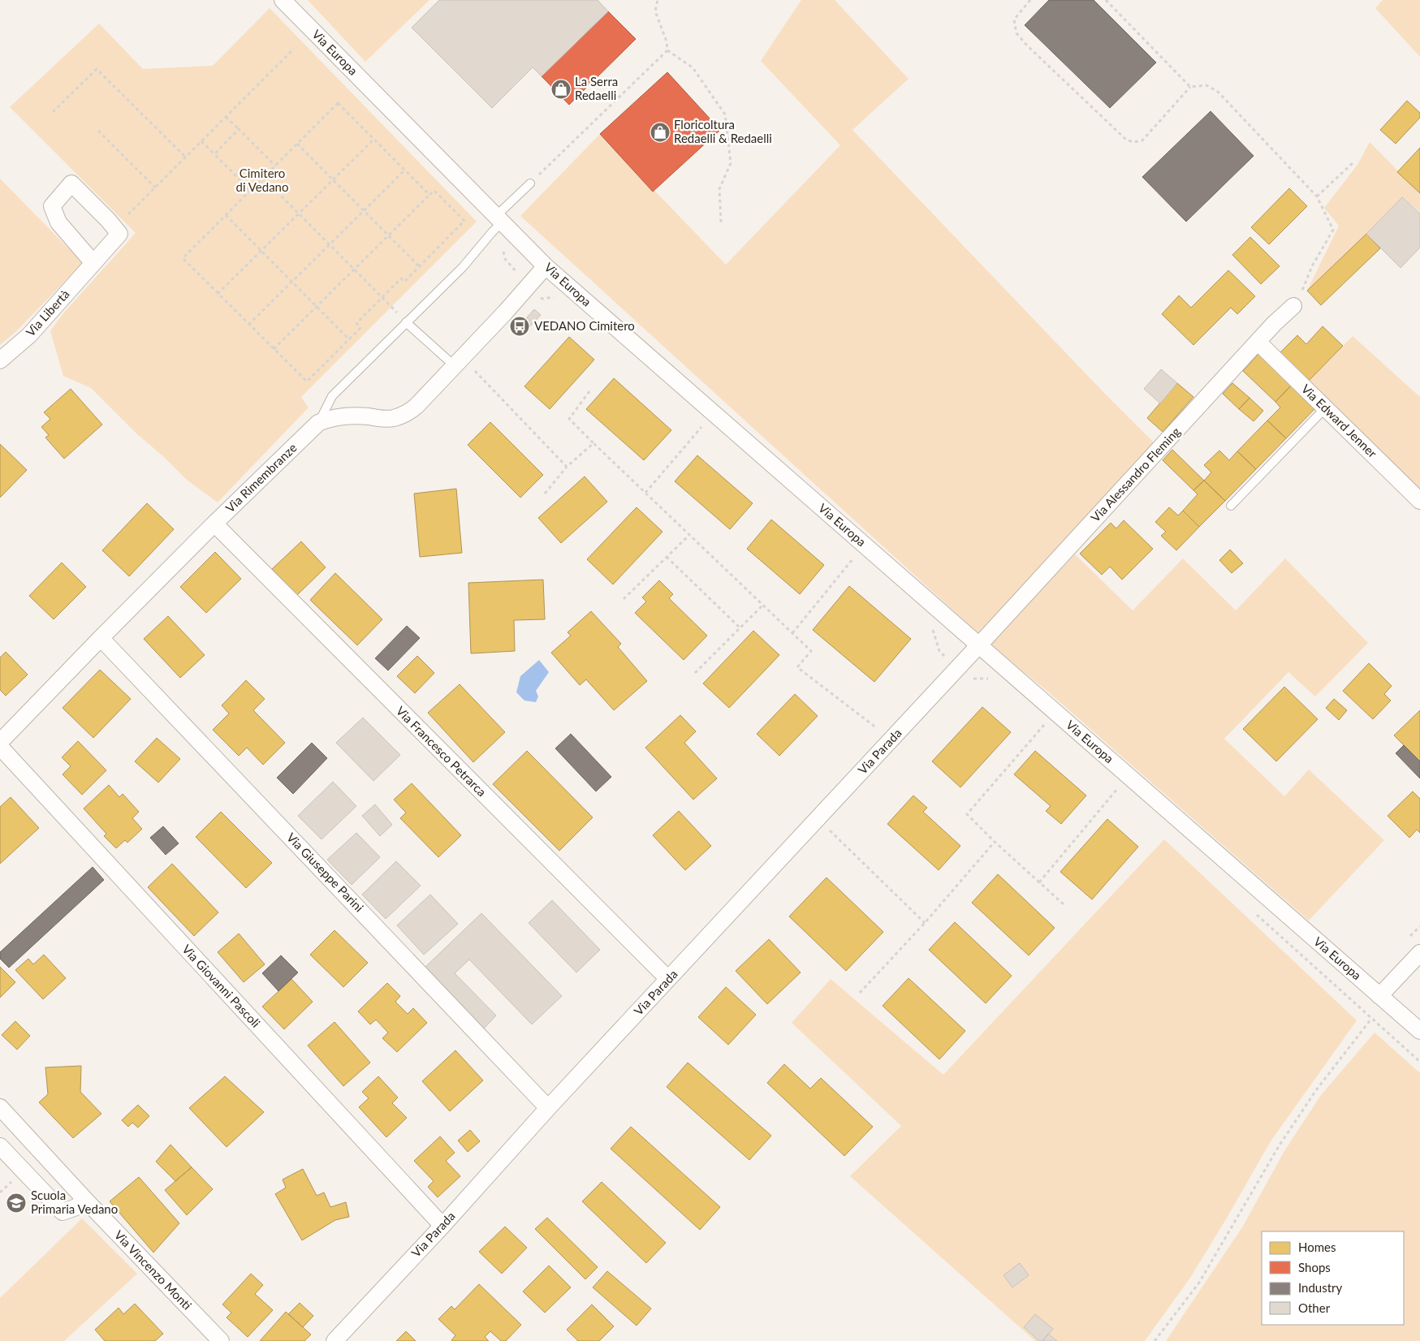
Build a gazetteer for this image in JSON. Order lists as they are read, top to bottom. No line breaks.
{"streets":{"street":["Via Europa","Via Libertà","Via Edward Jenner","Via Alessandro Fleming","Via Rimembranze","Via Francesco Petrarca","Via Parada","Via Giuseppe Parini","Via Giovanni Pascoli","Via Vincenzo Monti"]},"crossings":[["Via Europa","Via Alessandro Fleming"],["Via Europa","Via Rimembranze"],["Via Europa","Via Parada"],["Via Edward Jenner","Via Alessandro Fleming"],["Via Alessandro Fleming","Via Parada"],["Via Rimembranze","Via Francesco Petrarca"],["Via Rimembranze","Via Giuseppe Parini"],["Via Francesco Petrarca","Via Parada"],["Via Parada","Via Giuseppe Parini"],["Via Parada","Via Giovanni Pascoli"]],"parks":["Cimitero di Vedano"],"places":{"shop":["La Serra Redaelli","Floricoltura Redaelli & Redaelli"],"bus stop":["VEDANO Cimitero"],"school or university":["Scuola Primaria Vedano"]},"legend":["Homes","Shops","Industry","Other"]}
